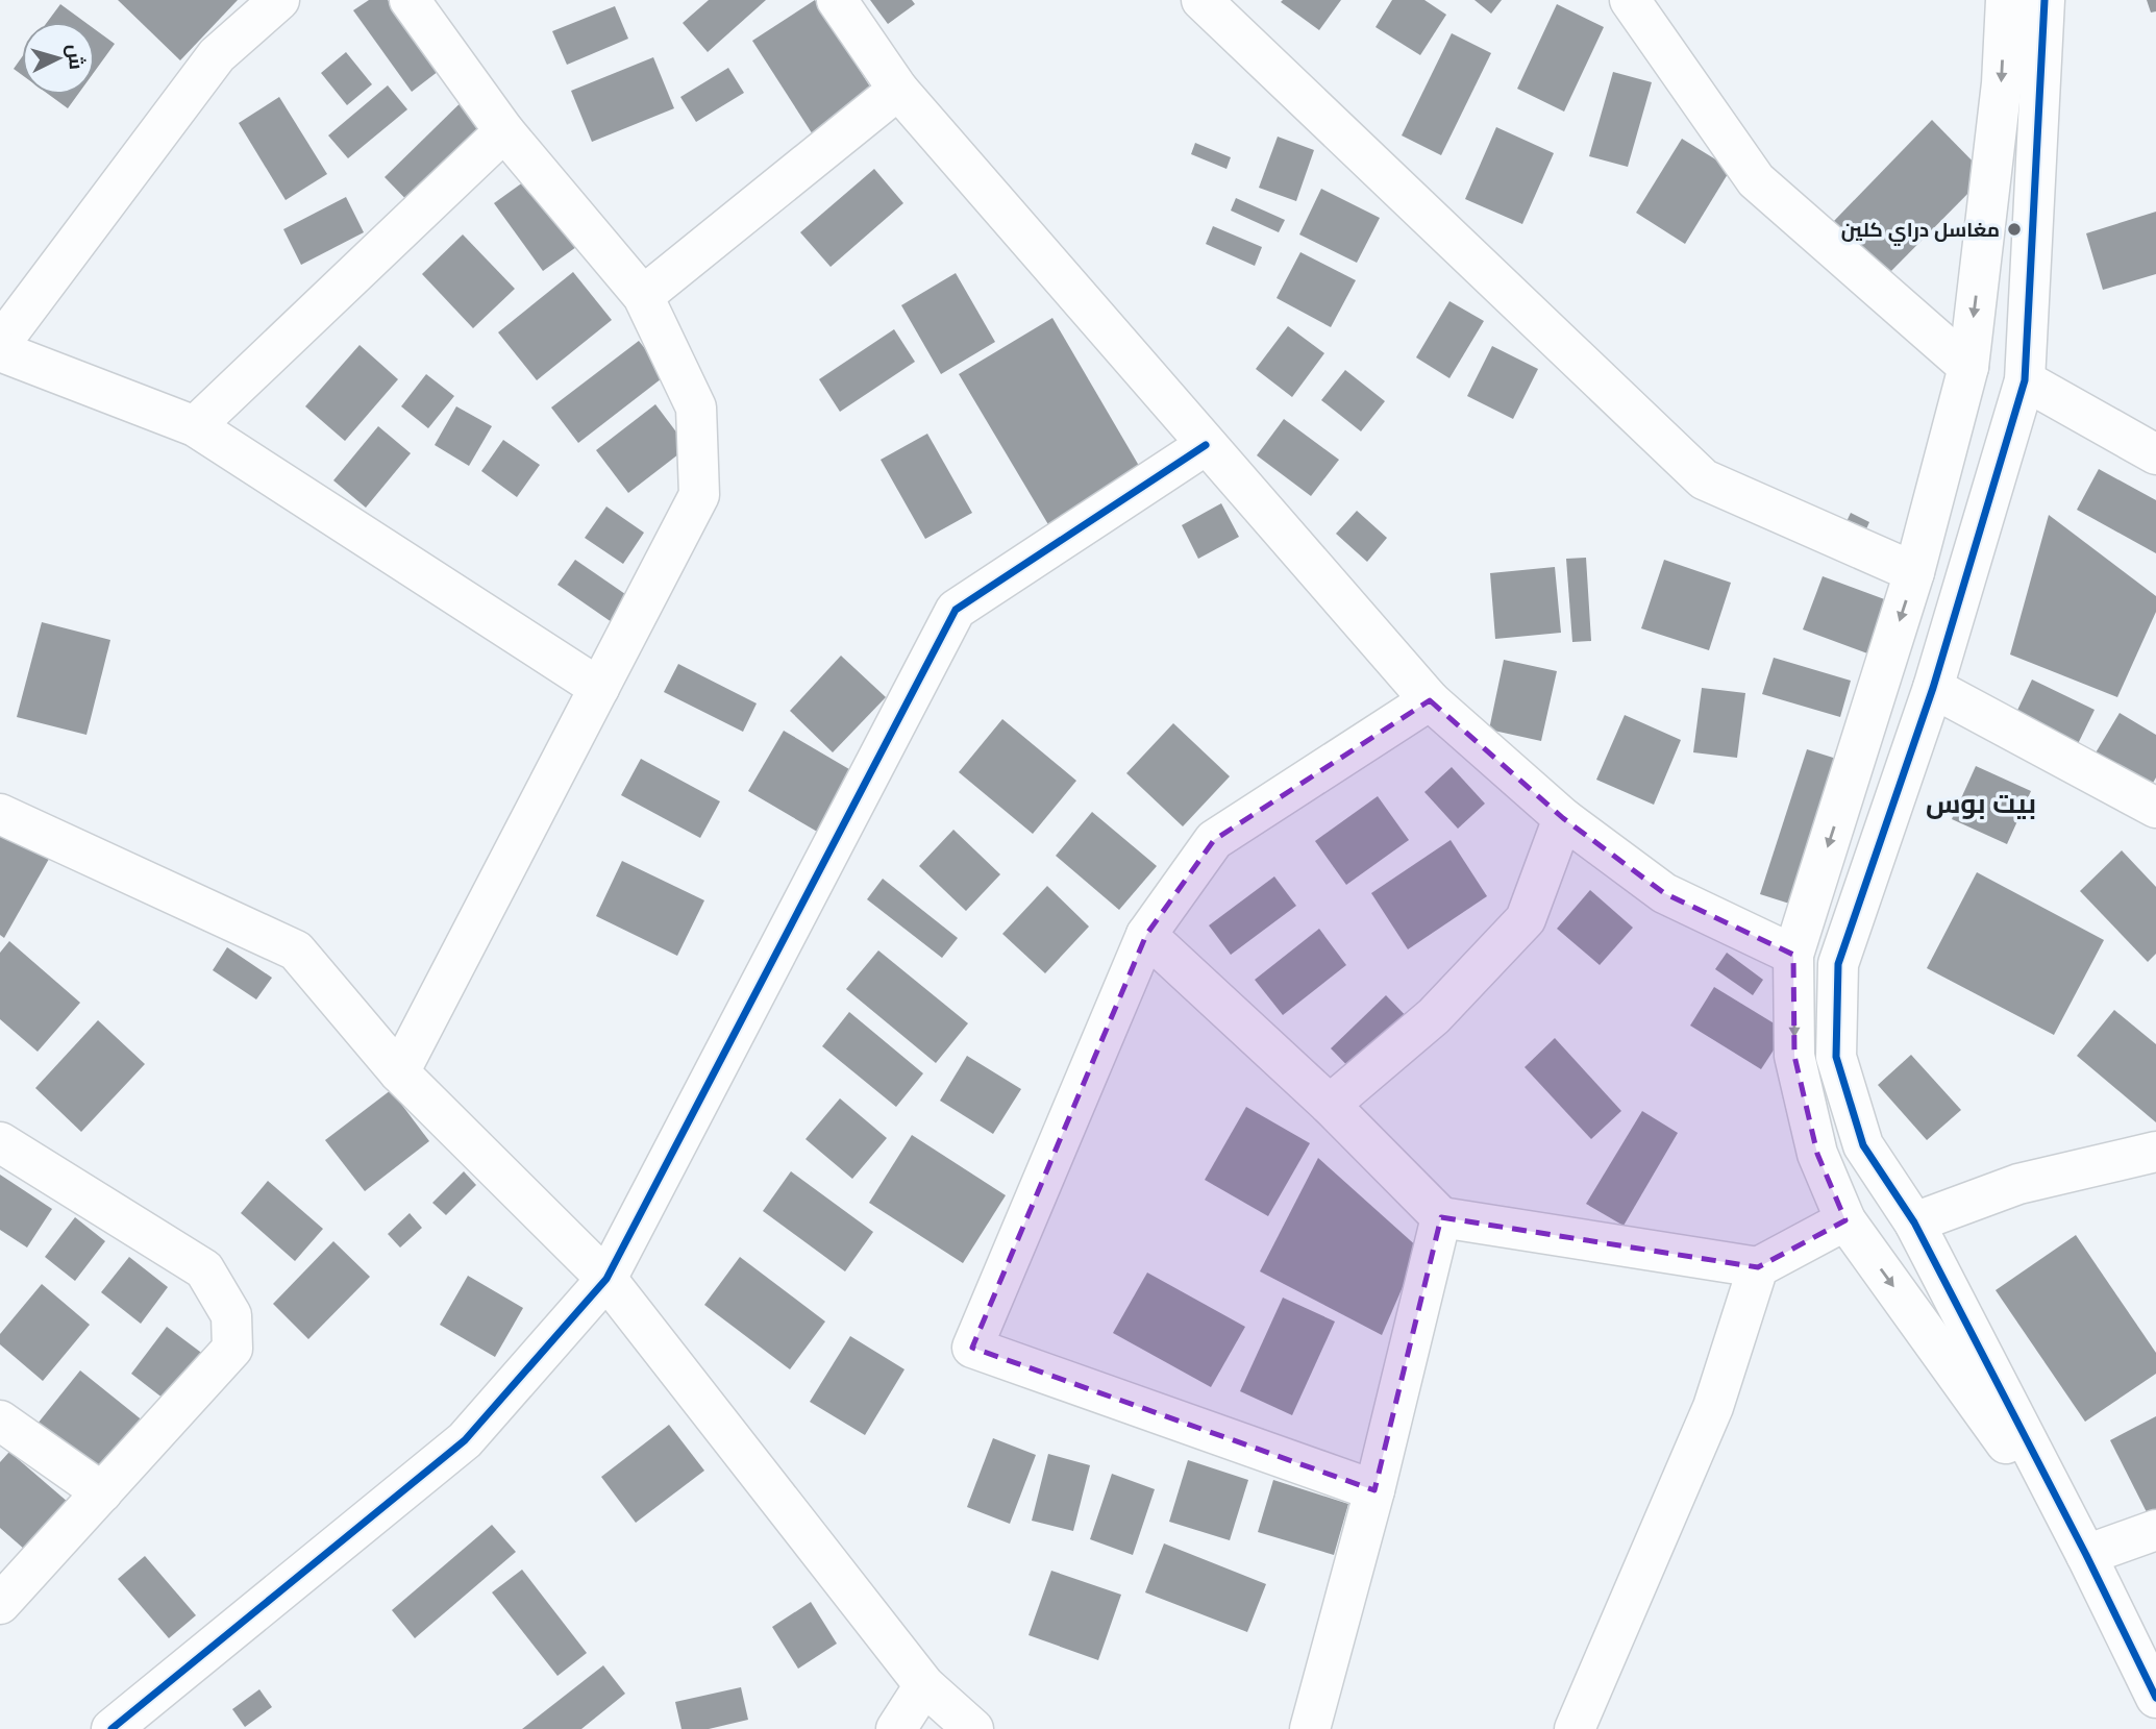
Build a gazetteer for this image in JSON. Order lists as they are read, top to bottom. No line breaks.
{"districts":["بيت بوس"],"places":["مغاسل دراي كلين"],"north":"right"}
